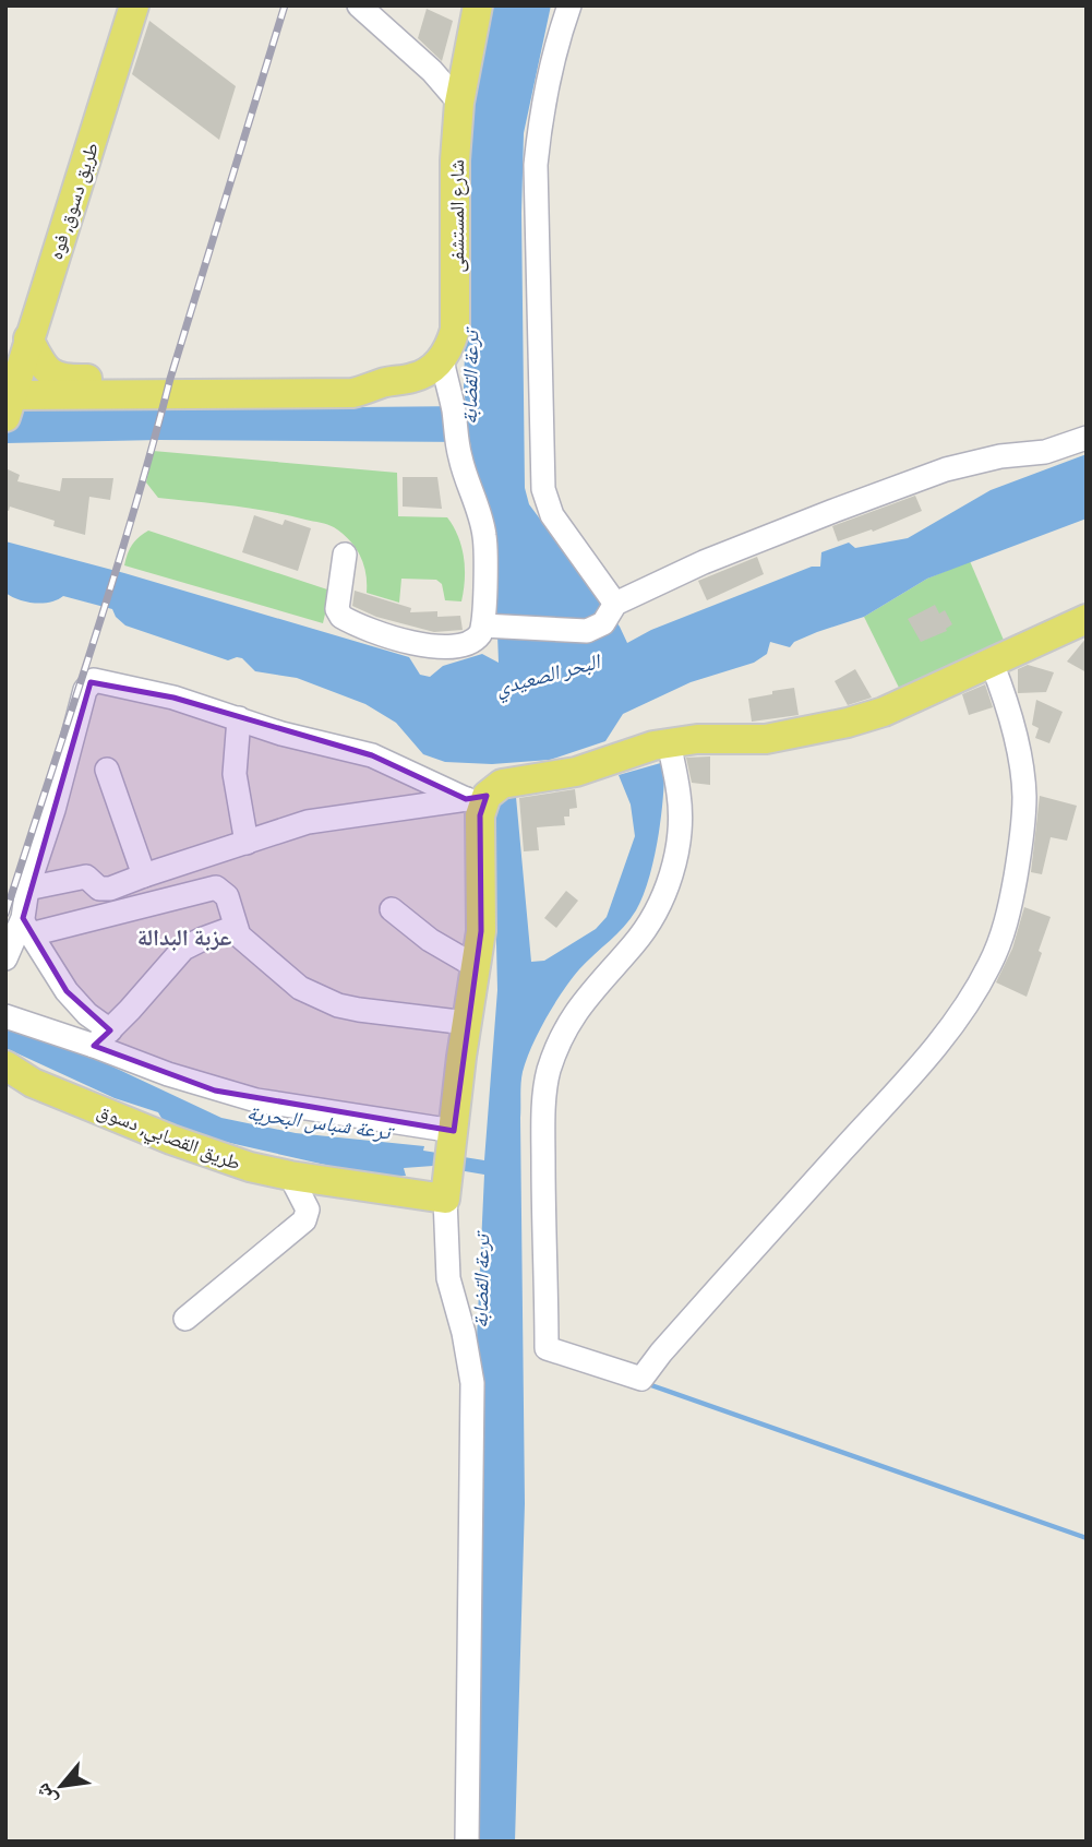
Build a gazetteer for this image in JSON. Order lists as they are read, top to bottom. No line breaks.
{"streets":{"main road":["طريق دسوق, فوه","شارع المستشفى","طريق القصابي, دسوق"]},"districts":["عزبة البدالة"],"water":["ترعة القضابة","البحر الصعيدي","ترعة شباس البحرية"],"north":"bottom left"}
